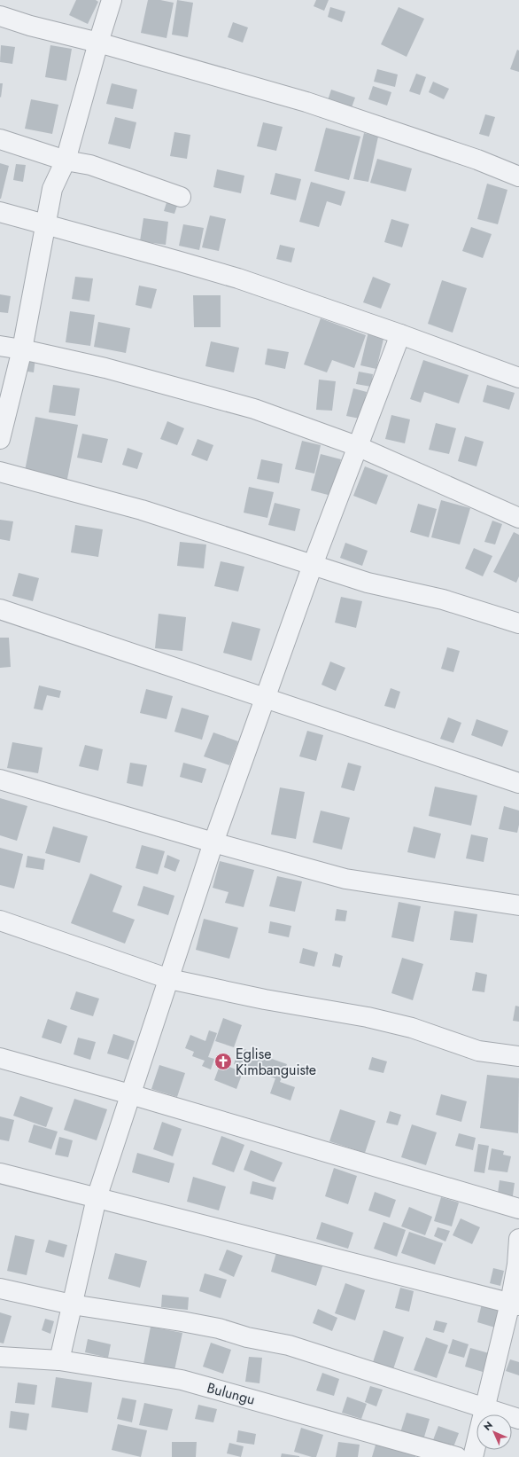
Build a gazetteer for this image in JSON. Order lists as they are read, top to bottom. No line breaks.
{"streets":{"street":["Bulungu"]},"places":{"church":["Eglise Kimbanguiste"]},"north":"top left"}
